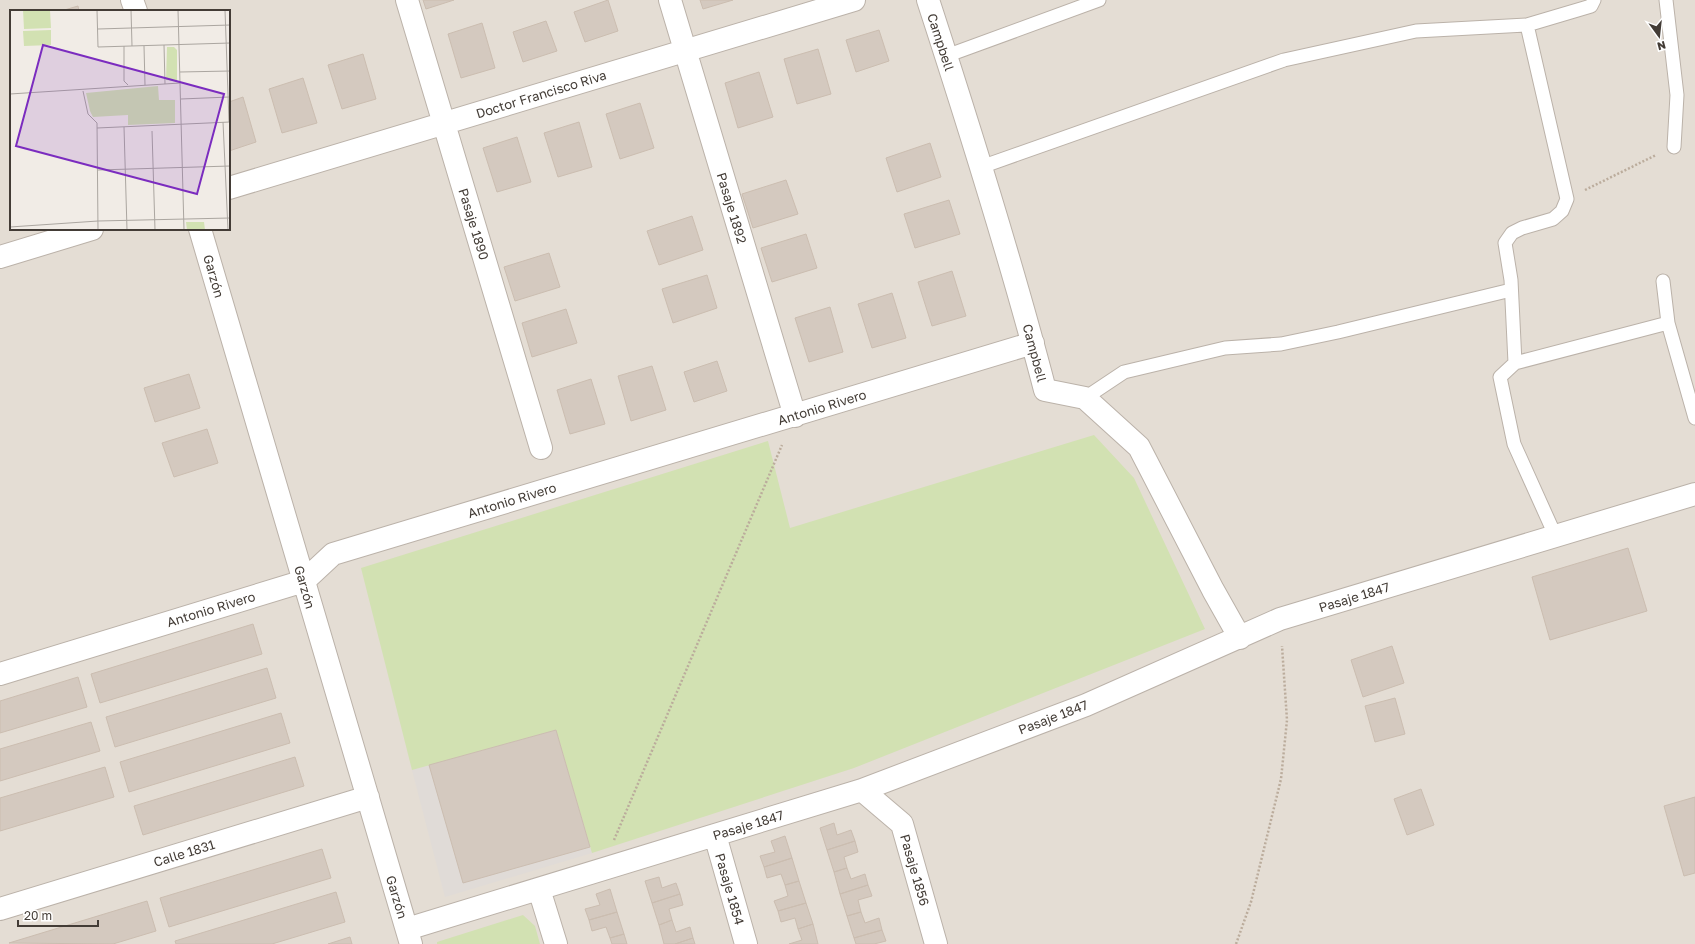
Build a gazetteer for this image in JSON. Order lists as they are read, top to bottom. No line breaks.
{"streets":{"street":["Campbell","Doctor Francisco Riva","Pasaje 1892","Pasaje 1890","Garzón","Antonio Rivero","Pasaje 1847","Calle 1831","Pasaje 1856","Pasaje 1854"]},"crossings":[["Campbell","Antonio Rivero"],["Doctor Francisco Riva","Pasaje 1892"],["Doctor Francisco Riva","Pasaje 1890"],["Pasaje 1892","Antonio Rivero"],["Garzón","Antonio Rivero"],["Garzón","Pasaje 1847"],["Garzón","Calle 1831"],["Pasaje 1847","Pasaje 1856"],["Pasaje 1847","Pasaje 1854"]],"scale_bar":"20 m","north":"bottom"}
